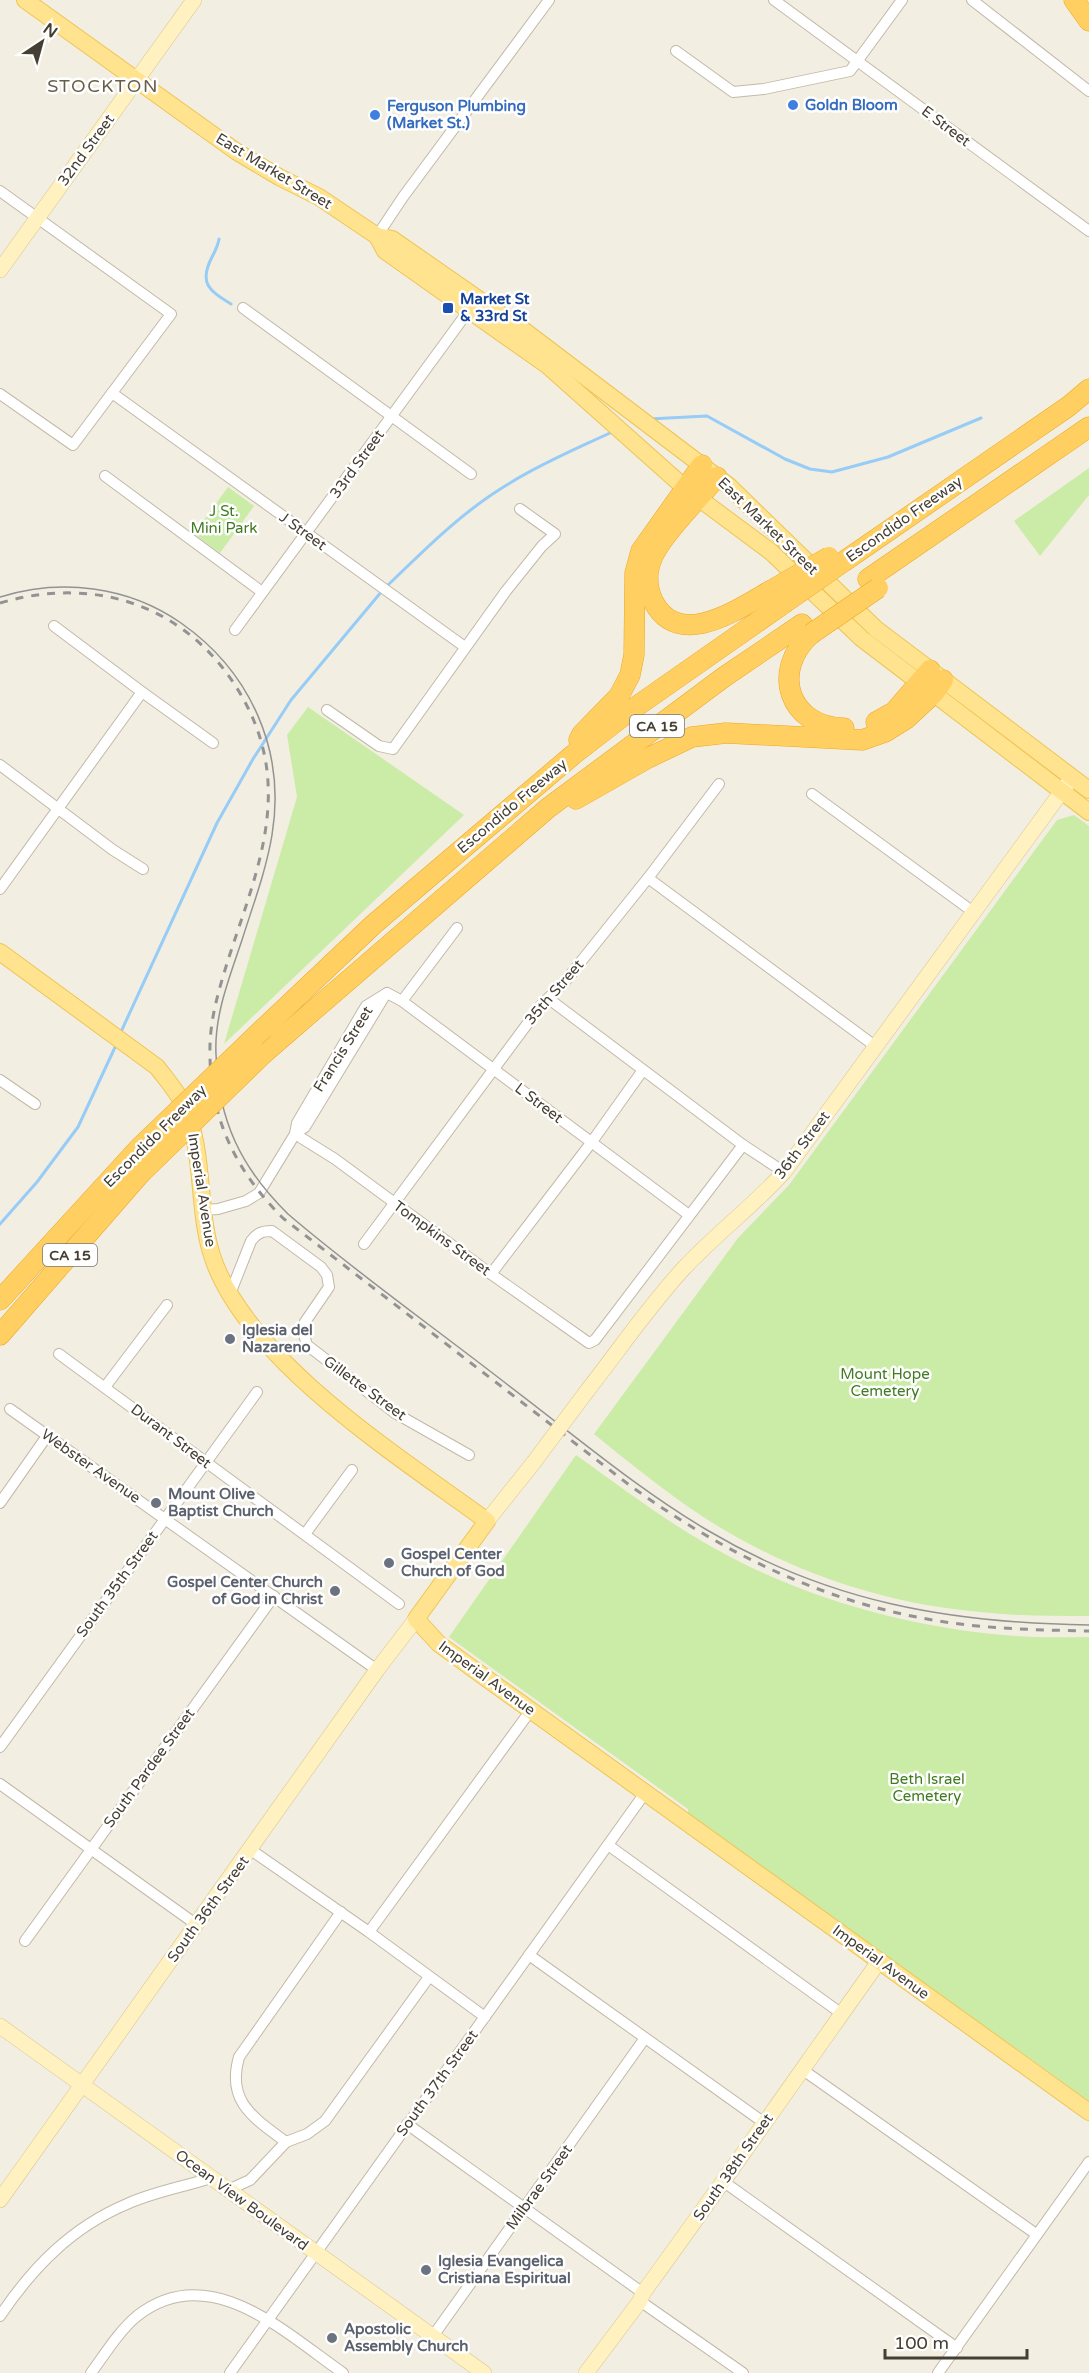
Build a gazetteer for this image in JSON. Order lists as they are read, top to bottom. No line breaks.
{"streets":{"highway":["Escondido Freeway","CA 15"],"main road":["32nd Street","East Market Street","36th Street","Imperial Avenue","South 36th Street","South 38th Street","Ocean View Boulevard"],"street":["E Street","33rd Street","J Street","35th Street","Francis Street","L Street","Tompkins Street","Gillette Street","Durant Street","Webster Avenue","South 35th Street","South Pardee Street","South 37th Street","Milbrae Street"]},"crossings":[["32nd Street","East Market Street"],["East Market Street","33rd Street"],["East Market Street","36th Street"],["33rd Street","J Street"],["35th Street","L Street"],["35th Street","Tompkins Street"],["Francis Street","L Street"],["Francis Street","Imperial Avenue"],["Francis Street","Tompkins Street"],["L Street","Tompkins Street"],["36th Street","Imperial Avenue"],["Imperial Avenue","Gillette Street"],["Imperial Avenue","South 36th Street"],["Imperial Avenue","South 37th Street"],["Imperial Avenue","South 38th Street"],["Durant Street","South 35th Street"],["Webster Avenue","South 35th Street"],["Webster Avenue","South Pardee Street"],["Webster Avenue","South 36th Street"],["South 36th Street","Ocean View Boulevard"],["South 37th Street","Ocean View Boulevard"],["Milbrae Street","Ocean View Boulevard"]],"districts":["STOCKTON"],"parks":["J St. Mini Park","Mount Hope Cemetery","Beth Israel Cemetery"],"places":{"other":["Goldn Bloom","Ferguson Plumbing (Market St.)","Iglesia del Nazareno","Mount Olive Baptist Church","Gospel Center Church of God","Gospel Center Church of God in Christ","Iglesia Evangelica Cristiana Espiritual","Apostolic Assembly Church"],"transit":["Market St & 33rd St"]},"scale_bar":"100 m","north":"top right"}
